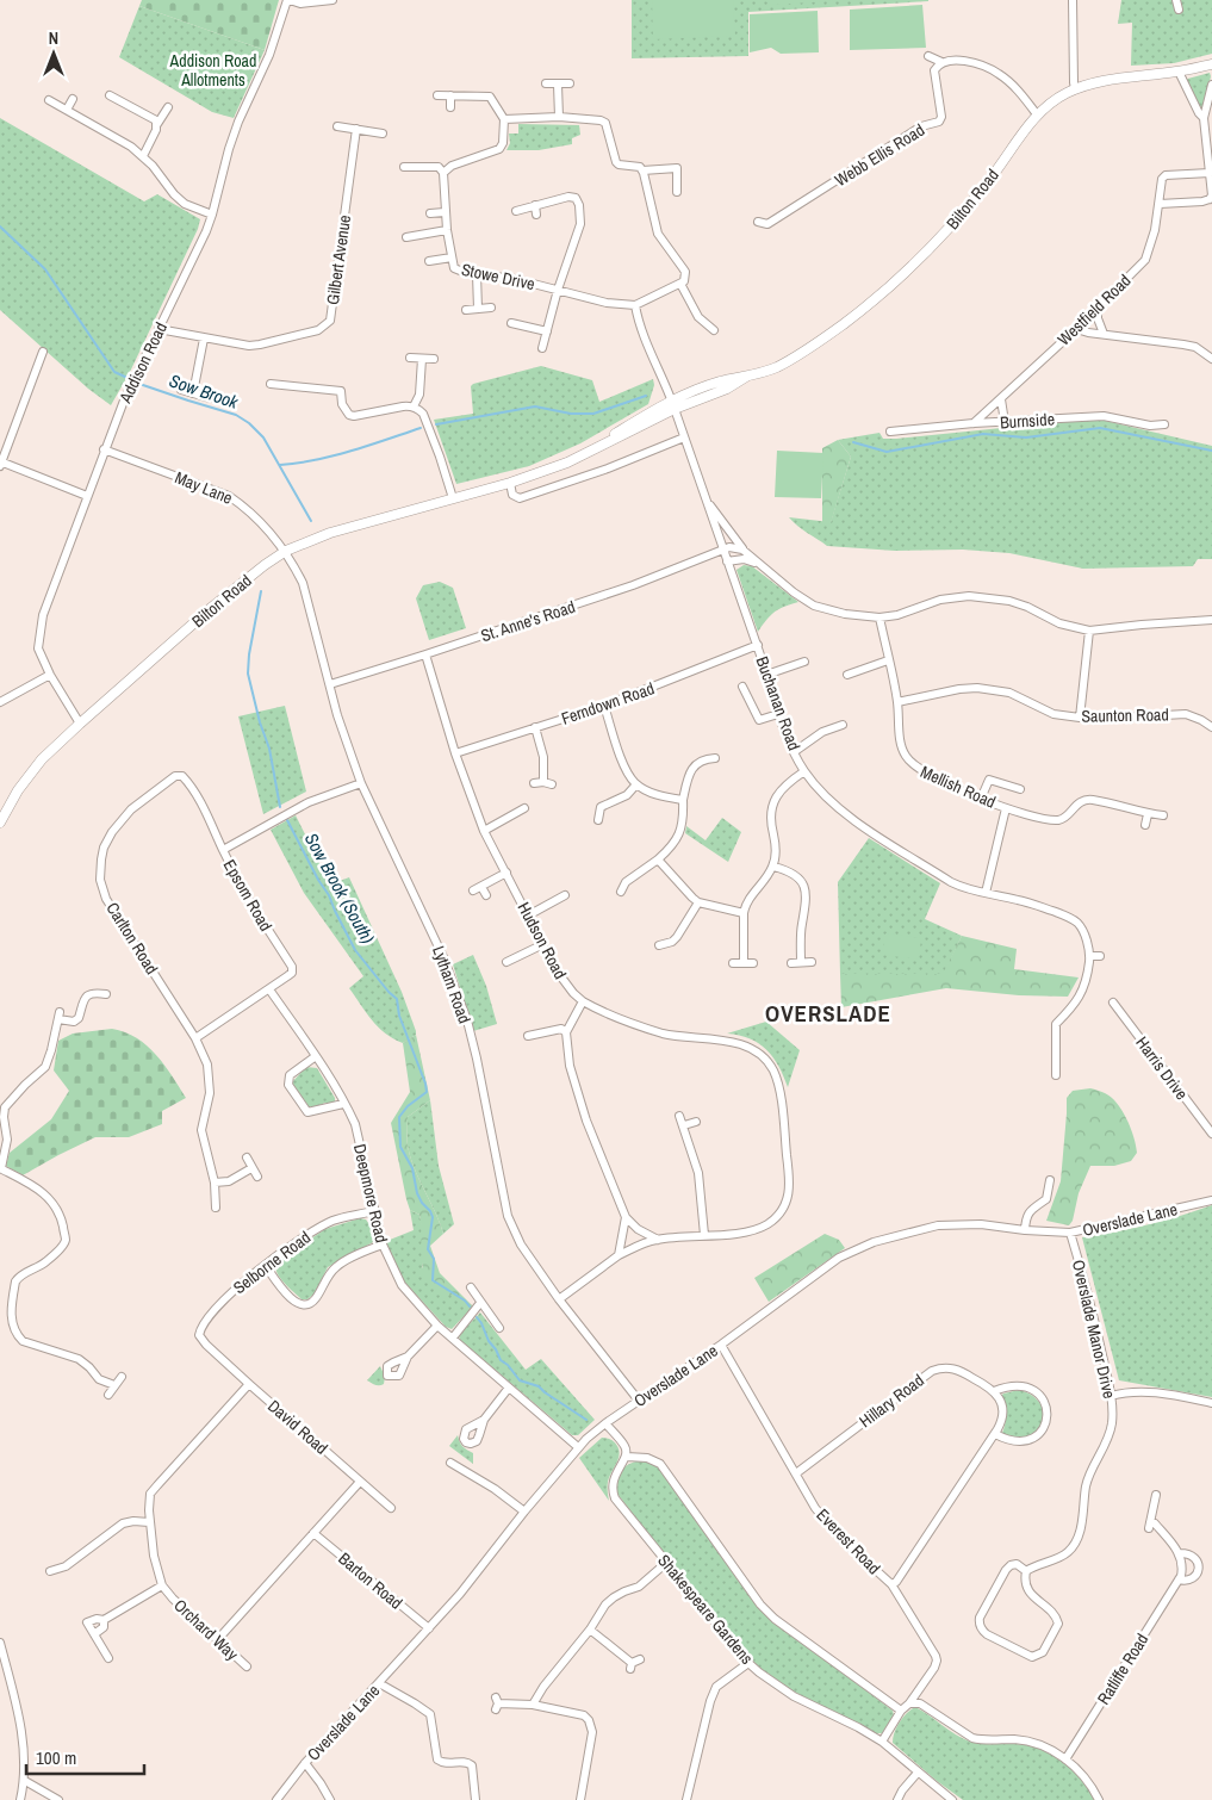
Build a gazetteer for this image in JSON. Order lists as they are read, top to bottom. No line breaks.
{"streets":{"main road":["Bilton Road"],"street":["Webb Ellis Road","Gilbert Avenue","Stowe Drive","Westfield Road","Addison Road","Burnside","May Lane","St. Anne's Road","Ferndown Road","Buchanan Road","Saunton Road","Mellish Road","Epsom Road","Carlton Road","Hudson Road","Lytham Road","Harris Drive","Deepmore Road","Overslade Lane","Selborne Road","Overslade Manor Drive","Hillary Road","David Road","Everest Road","Barton Road","Shakespeare Gardens","Orchard Way","Ratliffe Road"]},"crossings":[["Bilton Road","Addison Road"],["Bilton Road","May Lane"],["Bilton Road","Buchanan Road"],["Bilton Road","Lytham Road"],["Gilbert Avenue","Addison Road"],["Stowe Drive","Buchanan Road"],["Westfield Road","Burnside"],["Addison Road","May Lane"],["May Lane","Lytham Road"],["St. Anne's Road","Buchanan Road"],["St. Anne's Road","Hudson Road"],["St. Anne's Road","Lytham Road"],["Ferndown Road","Buchanan Road"],["Ferndown Road","Hudson Road"],["Saunton Road","Mellish Road"],["Epsom Road","Carlton Road"],["Epsom Road","Lytham Road"],["Epsom Road","Deepmore Road"],["Lytham Road","Overslade Lane"],["Deepmore Road","Overslade Lane"],["Deepmore Road","Selborne Road"],["Overslade Lane","Overslade Manor Drive"],["Overslade Lane","Everest Road"],["Overslade Lane","Barton Road"],["Selborne Road","David Road"],["Hillary Road","Everest Road"],["David Road","Orchard Way"]],"districts":["OVERSLADE"],"water":["Sow Brook","Sow Brook (South)"],"parks":["Addison Road Allotments"],"scale_bar":"100 m","north":"top"}
